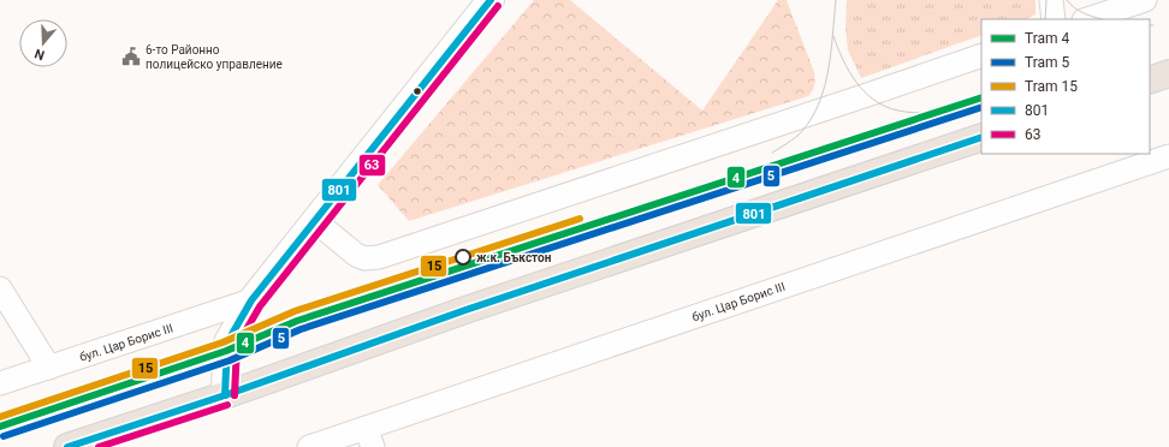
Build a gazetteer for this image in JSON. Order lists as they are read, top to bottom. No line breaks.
{"streets":{"street":["бул. Цар Борис III"]},"places":{"public building":["6-то Районно полицейско управление"],"other":["ж.к. Бъкстон"]},"lines":["transit line 801","transit line 63","tram line 4","tram line 5","tram line 15"],"legend":["Tram 4","Tram 5","Tram 15","801","63"],"north":"bottom"}
